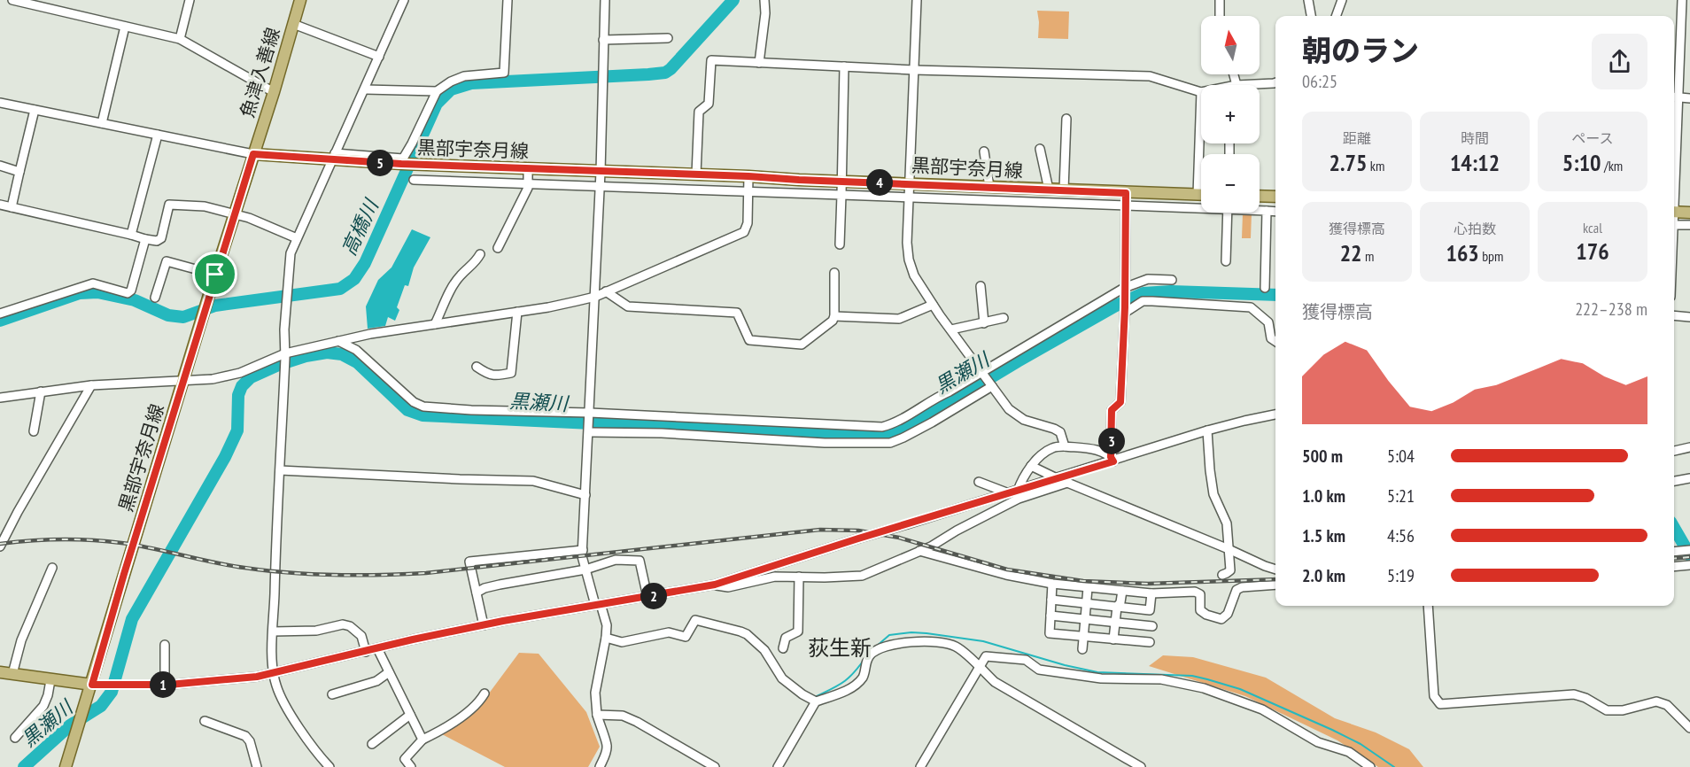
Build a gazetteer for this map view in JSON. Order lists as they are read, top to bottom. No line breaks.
{"streets":{"main road":["魚津入善線","黒部宇奈月線"]},"crossings":[["魚津入善線","黒部宇奈月線"]],"districts":["荻生新"],"water":["高橋川","黒瀬川"],"north":"top","page":{"map_buttons":["+","−"],"heading":["朝のラン","06:25"],"stats":[["距離","2.75 km"],["時間","14:12"],["ペース","5:10 /km"],["獲得標高","22 m"],["心拍数","163 bpm"],["kcal","176"]],"pins":["5","4","3","2","1"],"chart":["獲得標高","222–238 m"],"list":[{"name":"500 m","note":"5:04"},{"name":"1.0 km","note":"5:21"},{"name":"1.5 km","note":"4:56"},{"name":"2.0 km","note":"5:19"}]}}
